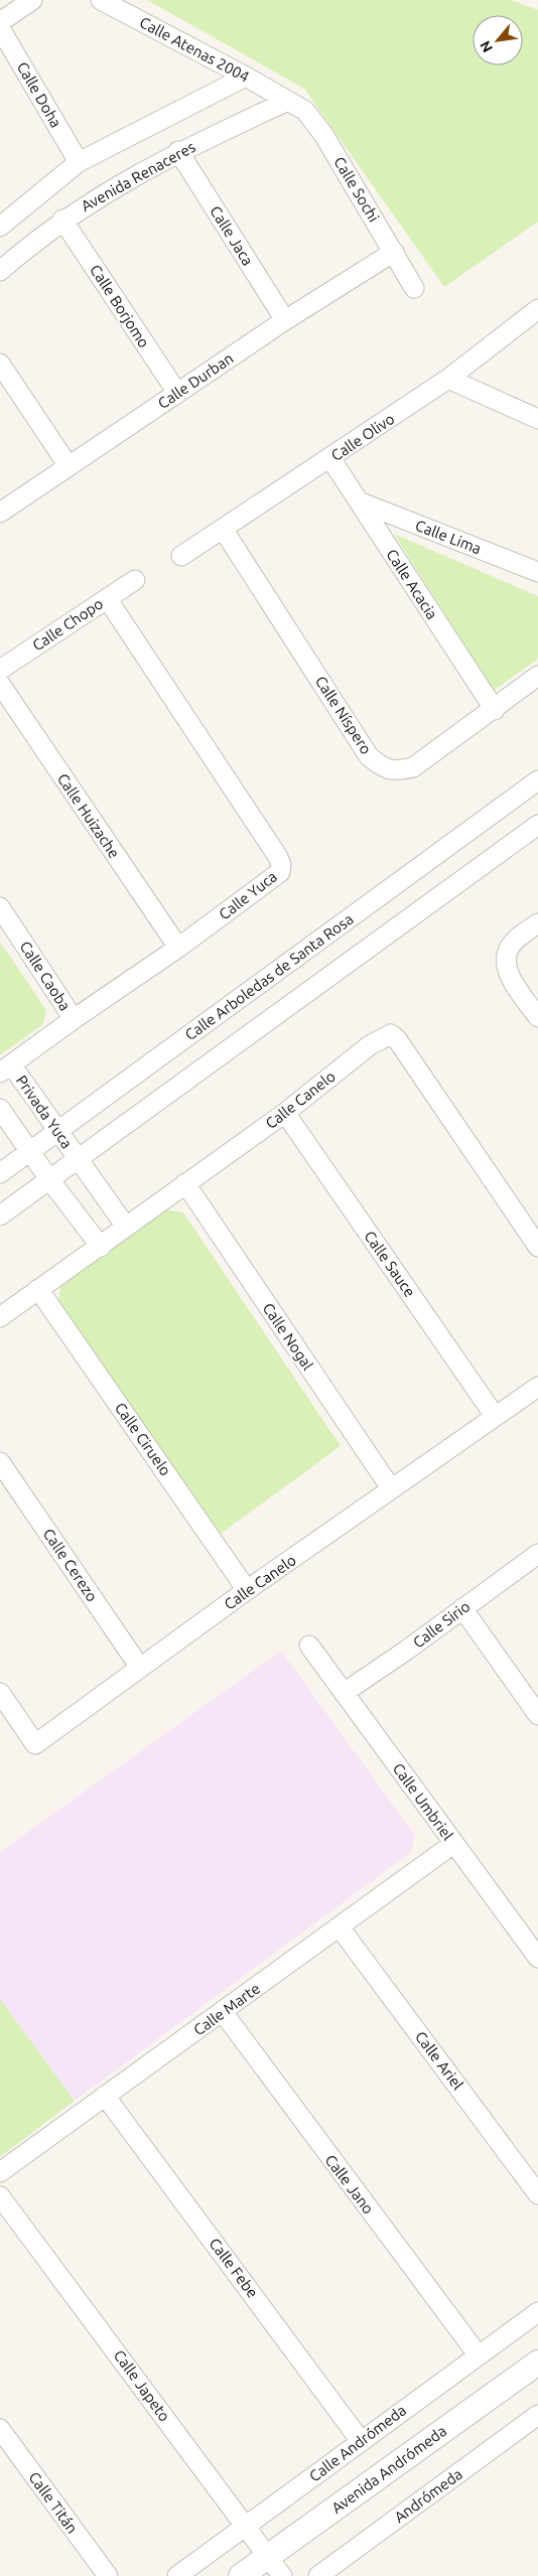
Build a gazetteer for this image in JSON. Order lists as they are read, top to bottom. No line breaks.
{"streets":{"street":["Calle Atenas 2004","Calle Doha","Avenida Renaceres","Calle Sochi","Calle Jaca","Calle Borjomo","Calle Durban","Calle Olivo","Calle Lima","Calle Acacia","Calle Chopo","Calle Níspero","Calle Huizache","Calle Yuca","Calle Caoba","Calle Arboledas de Santa Rosa","Calle Canelo","Privada Yuca","Calle Sauce","Calle Nogal","Calle Ciruelo","Calle Cerezo","Calle Sirio","Calle Umbriel","Calle Marte","Calle Ariel","Calle Jano","Calle Febe","Calle Japeto","Calle Andrómeda","Avenida Andrómeda","Andrómeda","Calle Titán"]},"crossings":[["Calle Atenas 2004","Avenida Renaceres"],["Calle Atenas 2004","Calle Sochi"],["Avenida Renaceres","Calle Sochi"],["Avenida Renaceres","Calle Jaca"],["Avenida Renaceres","Calle Borjomo"],["Calle Sochi","Calle Durban"],["Calle Jaca","Calle Durban"],["Calle Borjomo","Calle Durban"],["Calle Olivo","Calle Acacia"],["Calle Olivo","Calle Níspero"],["Calle Lima","Calle Acacia"],["Calle Acacia","Calle Níspero"],["Calle Chopo","Calle Yuca"],["Calle Huizache","Calle Yuca"],["Calle Yuca","Calle Caoba"],["Calle Yuca","Privada Yuca"],["Calle Arboledas de Santa Rosa","Privada Yuca"],["Calle Canelo","Privada Yuca"],["Calle Canelo","Calle Sauce"],["Calle Canelo","Calle Nogal"],["Calle Canelo","Calle Ciruelo"],["Calle Canelo","Calle Cerezo"],["Calle Sirio","Calle Umbriel"],["Calle Umbriel","Calle Marte"],["Calle Marte","Calle Ariel"],["Calle Marte","Calle Jano"],["Calle Marte","Calle Febe"],["Calle Jano","Calle Andrómeda"],["Calle Febe","Calle Andrómeda"],["Calle Japeto","Calle Andrómeda"],["Calle Japeto","Avenida Andrómeda"]],"north":"bottom left"}
